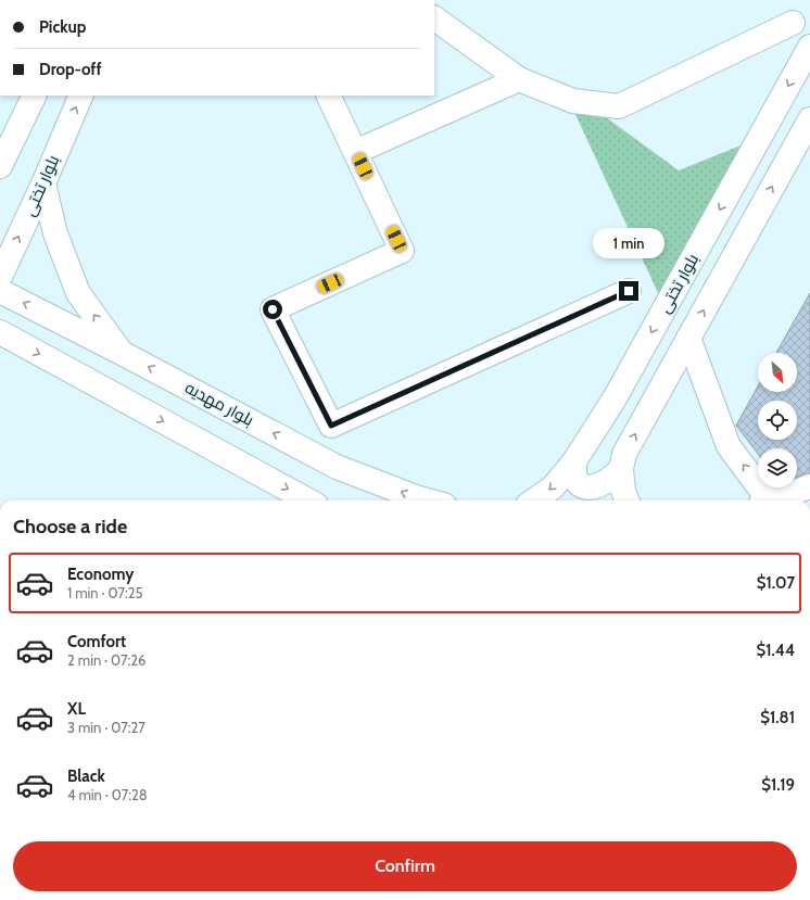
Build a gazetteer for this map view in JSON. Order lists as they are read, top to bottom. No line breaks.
{"streets":{"street":["بلوار تختی","بلوار مهدیه"]},"north":"bottom right","page":{"banner":["Pickup","Drop-off"],"bubble":"1 min","heading":"Choose a ride","list":[{"name":"Economy","note":"1 min · 07:25","value":"$1.07"},{"name":"Comfort","note":"2 min · 07:26","value":"$1.44"},{"name":"XL","note":"3 min · 07:27","value":"$1.81"},{"name":"Black","note":"4 min · 07:28","value":"$1.19"}],"buttons":"Confirm"}}
